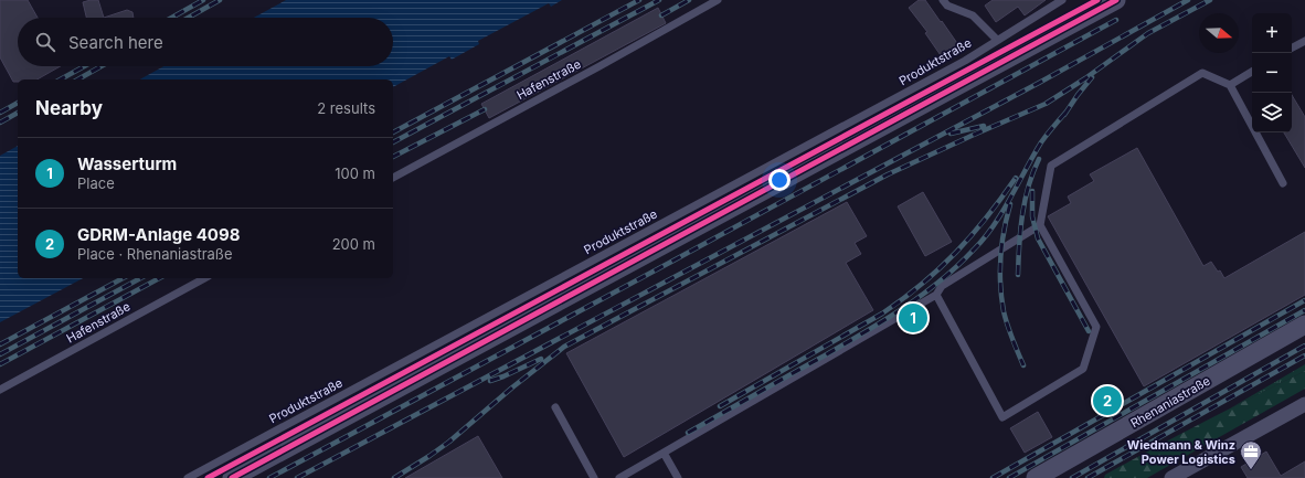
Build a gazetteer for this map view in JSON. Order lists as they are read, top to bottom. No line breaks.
{"streets":{"street":["Rhenaniastraße"],"lane":["Produktstraße","Hafenstraße"]},"places":{"office":["Wiedmann & Winz Power Logistics"]},"north":"right","page":{"map_buttons":["+","−"],"search":"Search here","heading":["Nearby","2 results"],"list":[{"mark":"1","name":"Wasserturm","note":"Place","value":"100 m"},{"mark":"2","name":"GDRM-Anlage 4098","note":"Place · Rhenaniastraße","value":"200 m"}],"pins":["1","2"]}}
